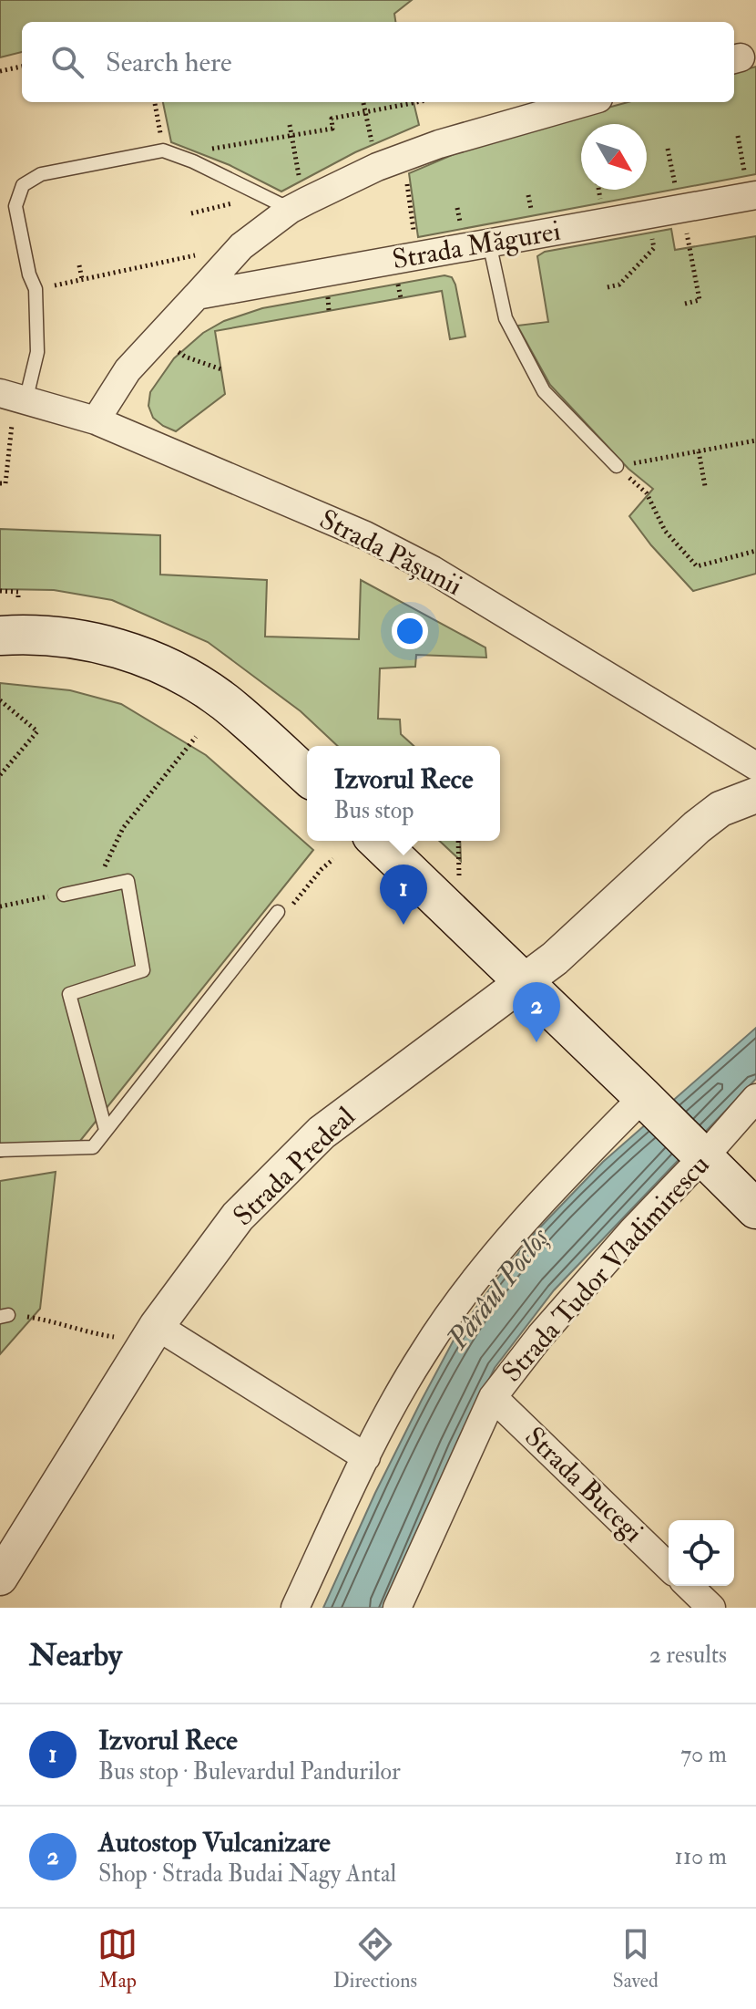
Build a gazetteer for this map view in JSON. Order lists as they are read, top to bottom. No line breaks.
{"streets":{"street":["Strada Măgurei","Strada Pășunii","Strada Predeal","Strada Tudor Vladimirescu","Strada Bucegi"]},"crossings":[["Strada Tudor Vladimirescu","Strada Bucegi"]],"water":["Pârâul Pocloș"],"north":"bottom right","page":{"search":"Search here","popup":["Izvorul Rece","Bus stop"],"pins":["1","2"],"heading":["Nearby","2 results"],"list":[{"mark":"1","name":"Izvorul Rece","note":"Bus stop · Bulevardul Pandurilor","value":"70 m"},{"mark":"2","name":"Autostop Vulcanizare","note":"Shop · Strada Budai Nagy Antal","value":"110 m"}],"nav":["Map","Directions","Saved"]}}
